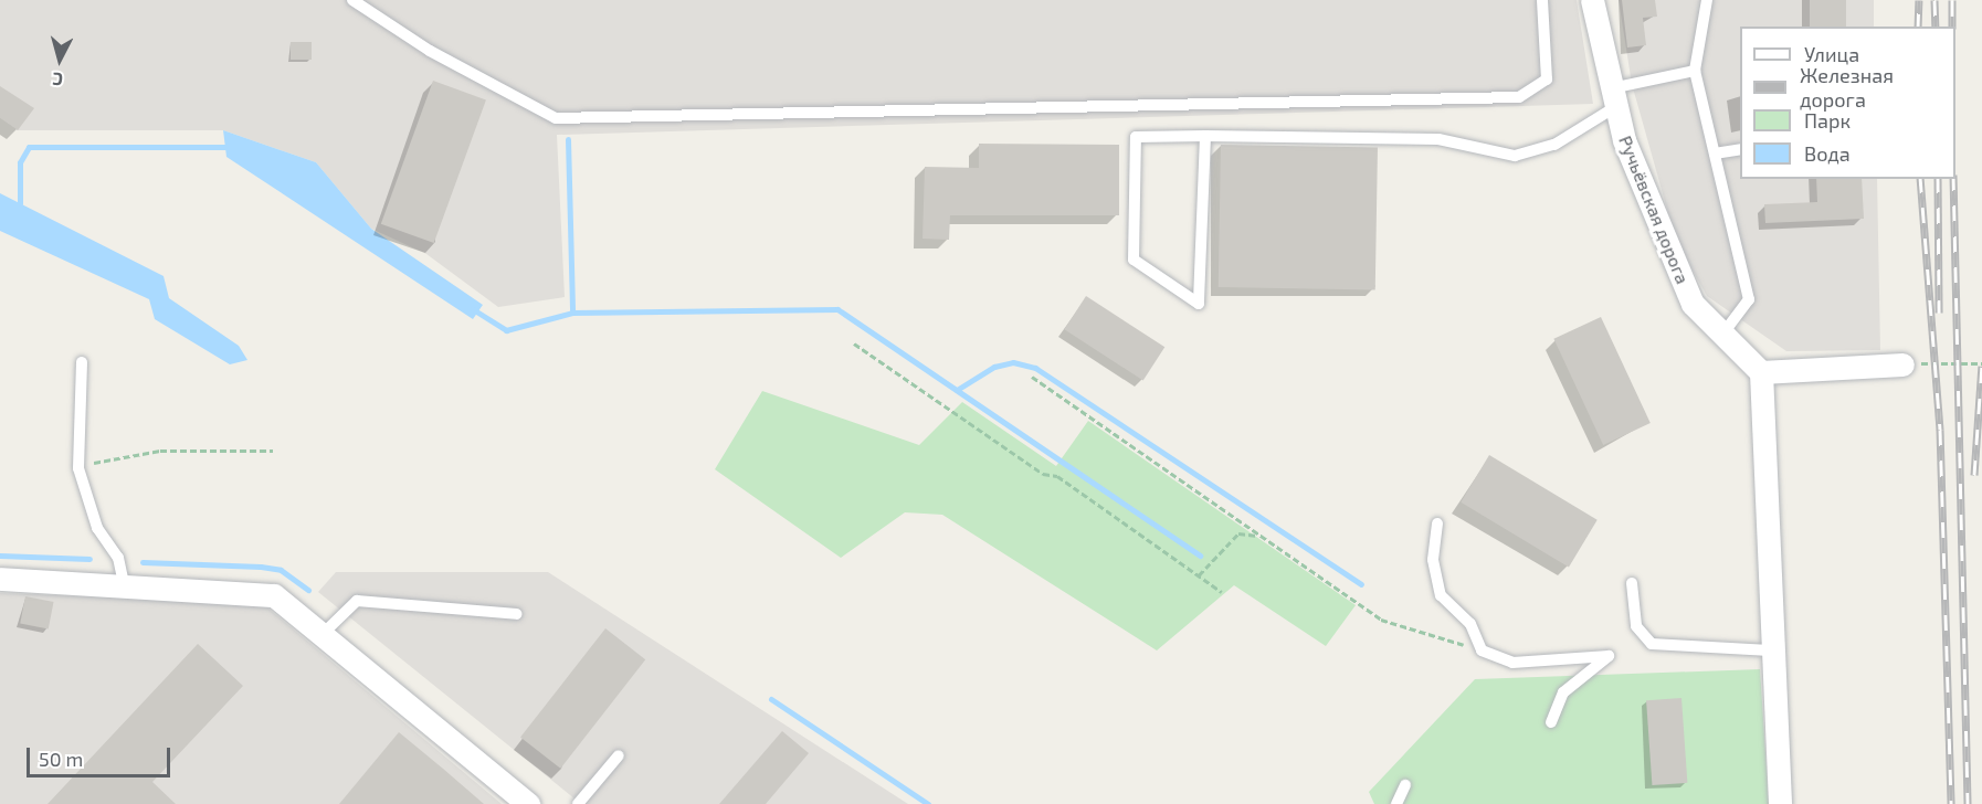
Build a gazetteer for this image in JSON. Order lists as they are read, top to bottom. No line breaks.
{"streets":{"street":["Ручьёвская дорога"]},"legend":["Улица","Железная дорога","Парк","Вода"],"scale_bar":"50 m","north":"bottom"}
